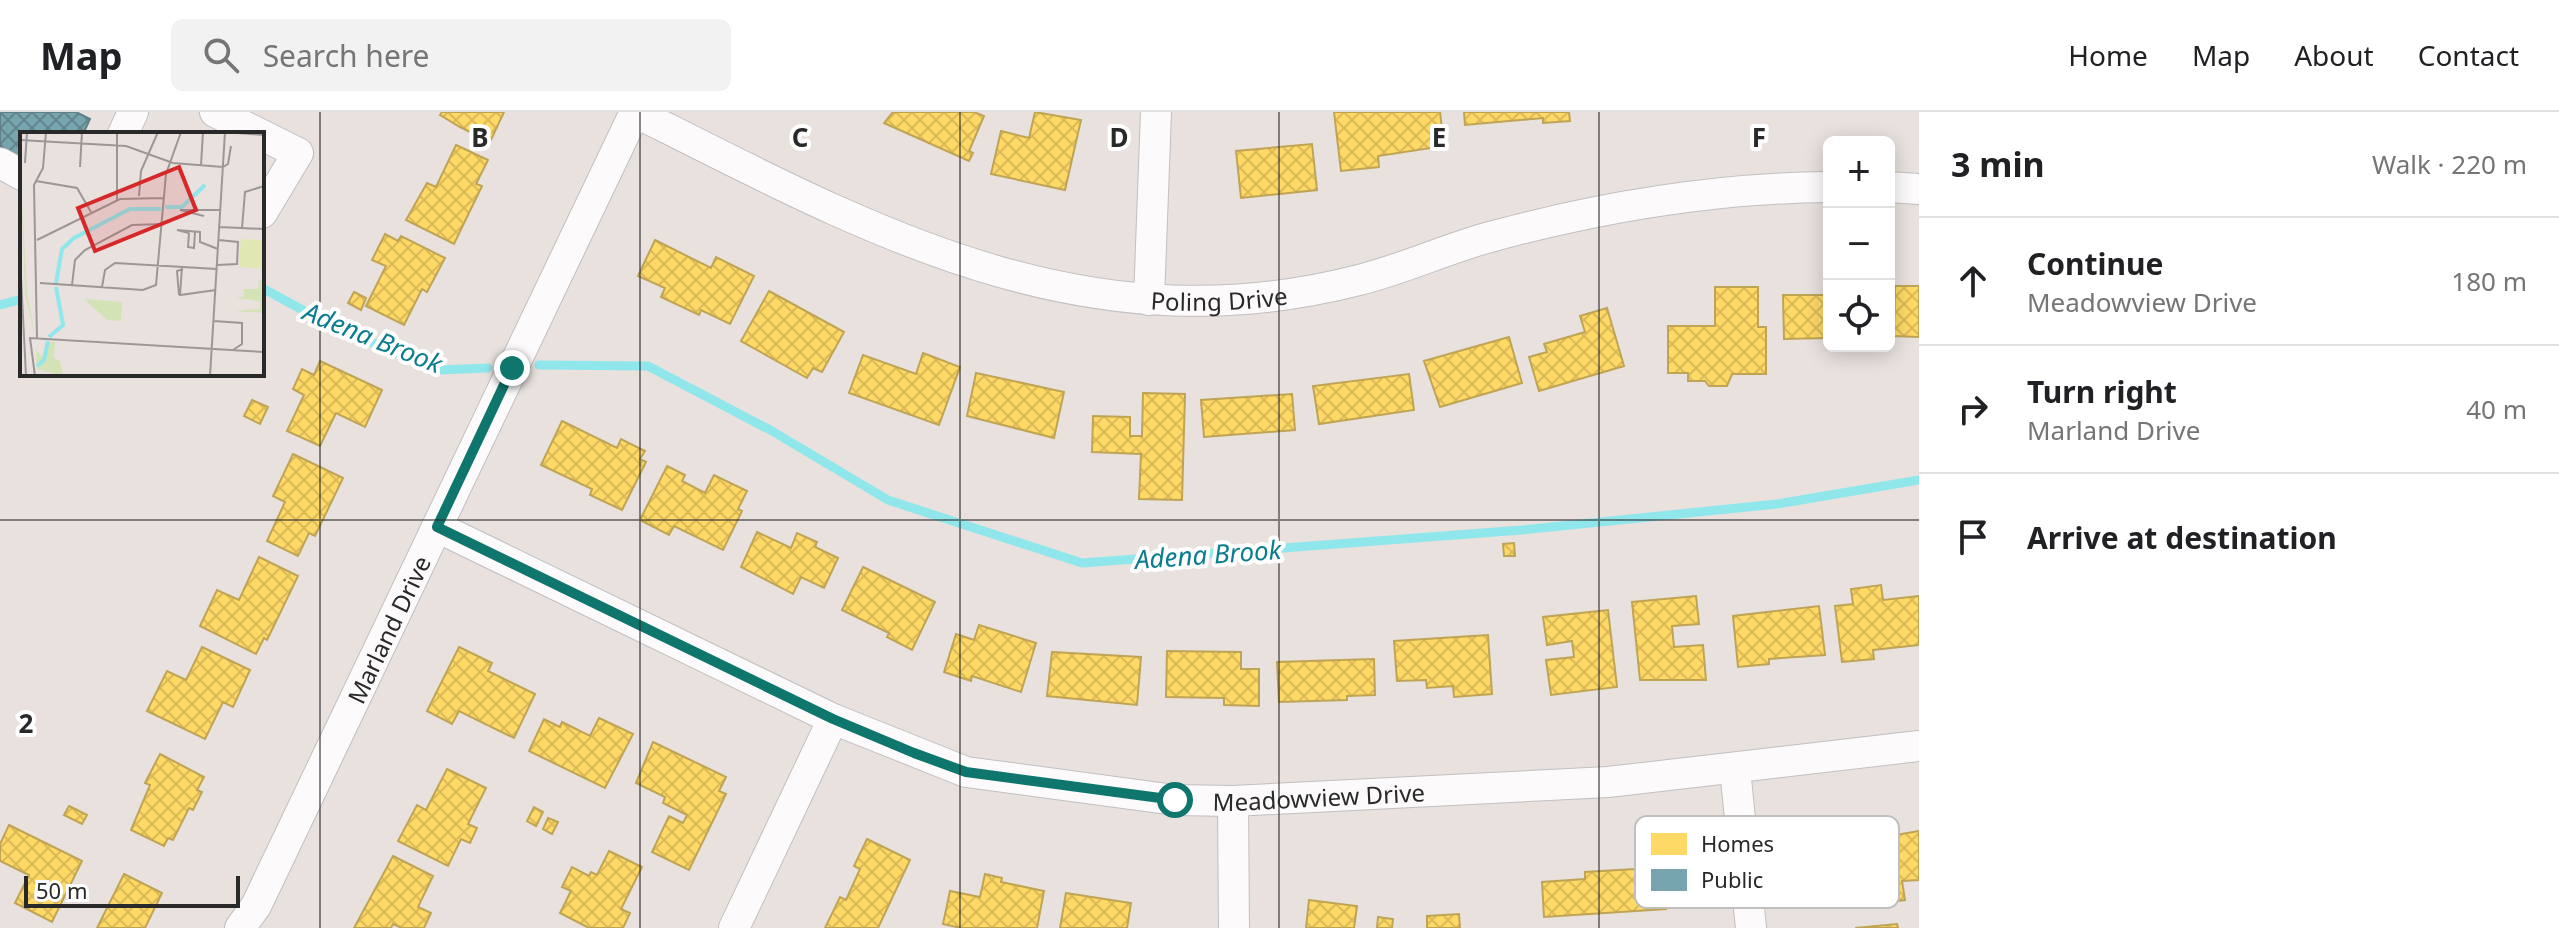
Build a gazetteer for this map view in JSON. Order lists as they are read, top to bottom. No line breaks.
{"streets":{"street":["Poling Drive","Marland Drive","Meadowview Drive"]},"crossings":[["Poling Drive","Marland Drive"],["Marland Drive","Meadowview Drive"]],"water":["Adena Brook"],"legend":["Homes","Public"],"scale_bar":"50 m","page":{"header":"Map","search":"Search here","nav":["Home","Map","About","Contact"],"heading":["3 min","Walk · 220 m"],"map_buttons":["+","−"],"list":[["Continue","Meadowview Drive","180 m"],["Turn right","Marland Drive","40 m"],"Arrive at destination"],"scale":"50 m"},"grid":{"columns":["B","C","D","E","F"],"rows":["2"]}}
